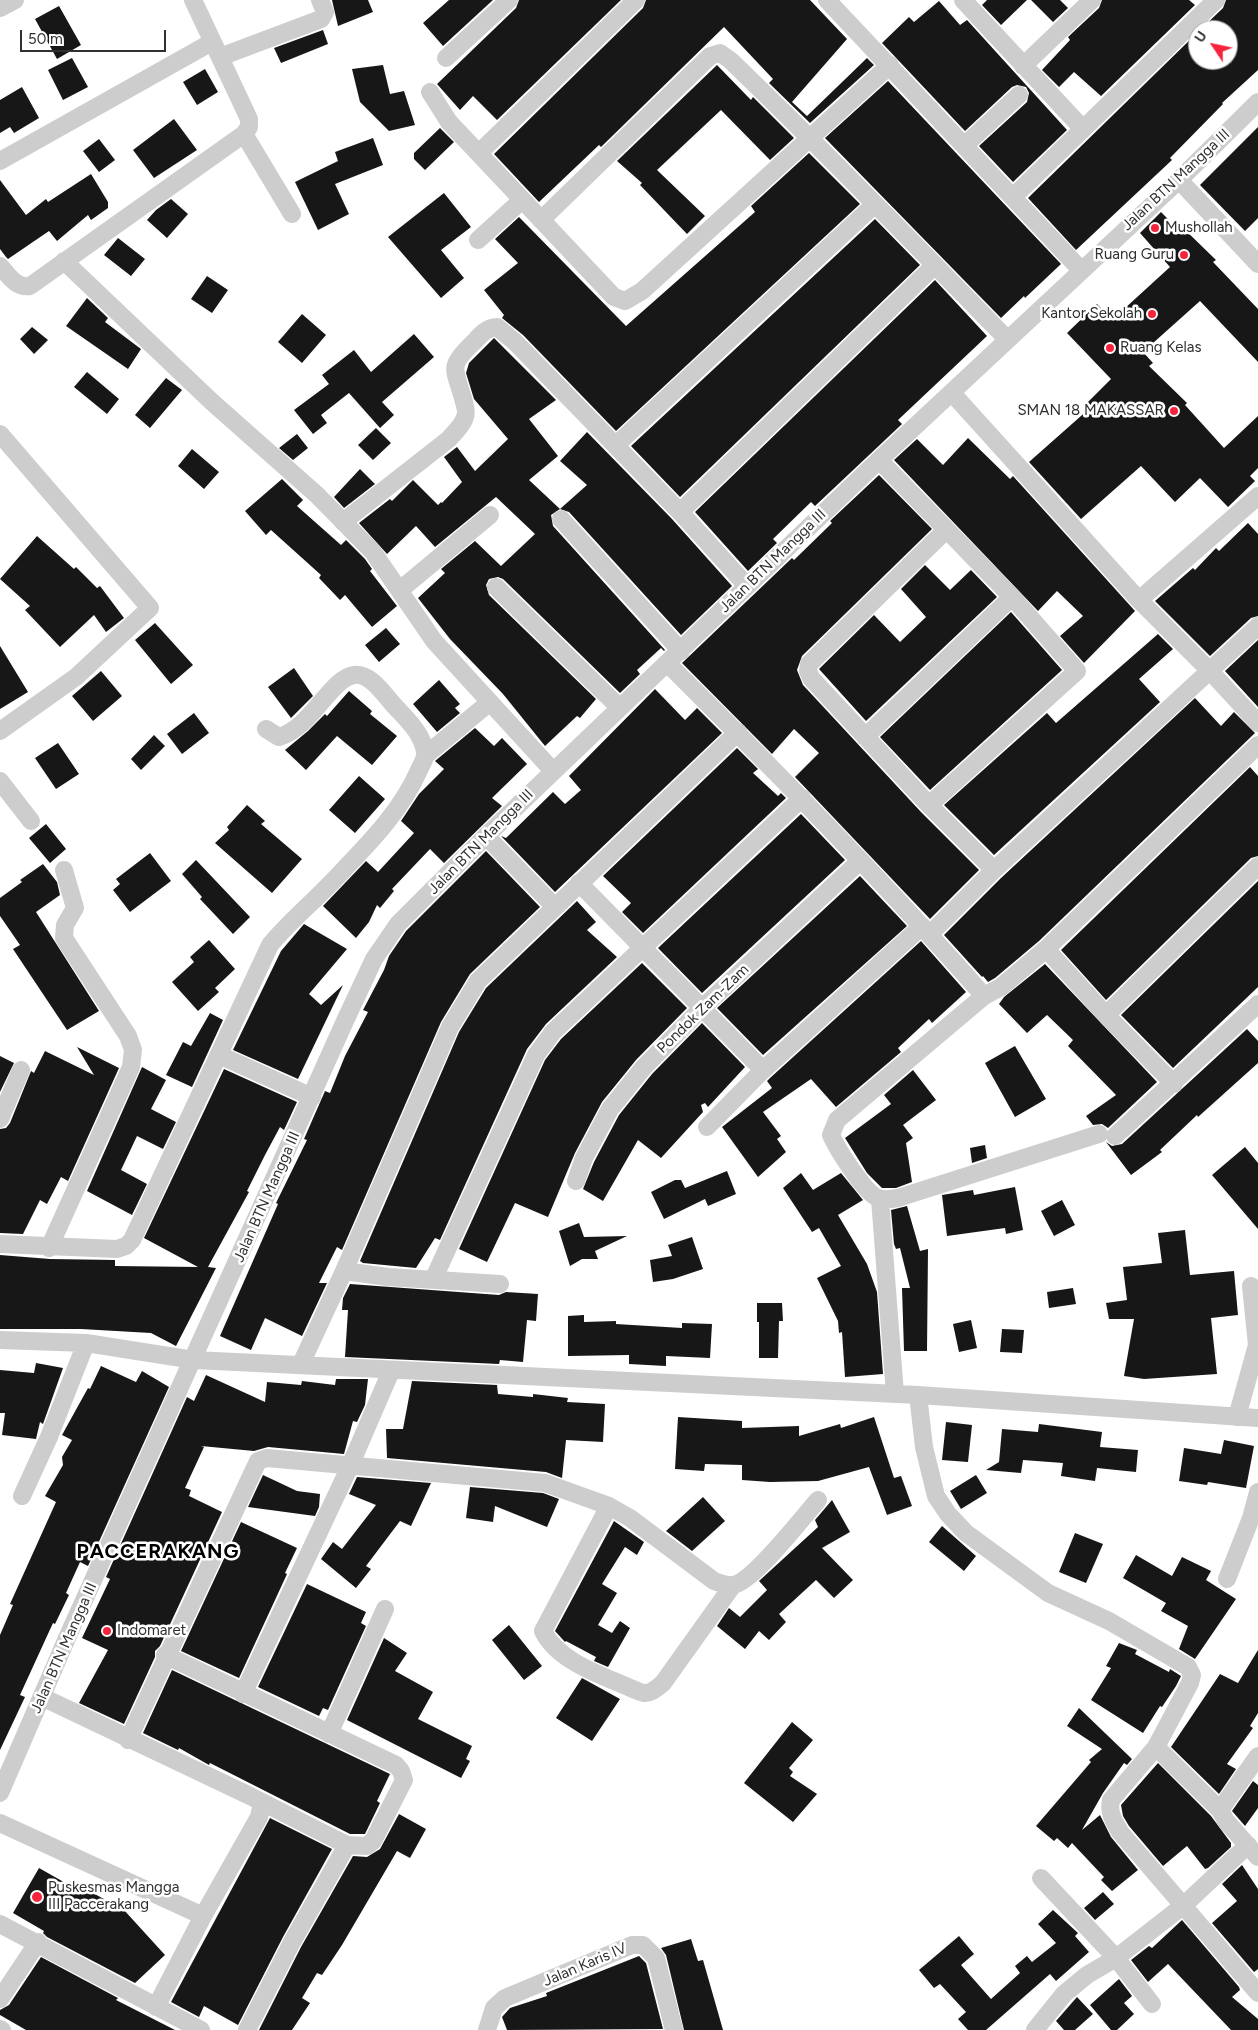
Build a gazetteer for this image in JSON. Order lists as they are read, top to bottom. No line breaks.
{"streets":{"street":["Jalan BTN Mangga III","Pondok Zam-Zam","Jalan Karis IV"]},"districts":["PACCERAKANG"],"places":["Mushollah","Ruang Guru","Kantor Sekolah","Ruang Kelas","SMAN 18 MAKASSAR","Indomaret","Puskesmas Mangga III Paccerakang"],"scale_bar":"50 m","north":"top left"}
